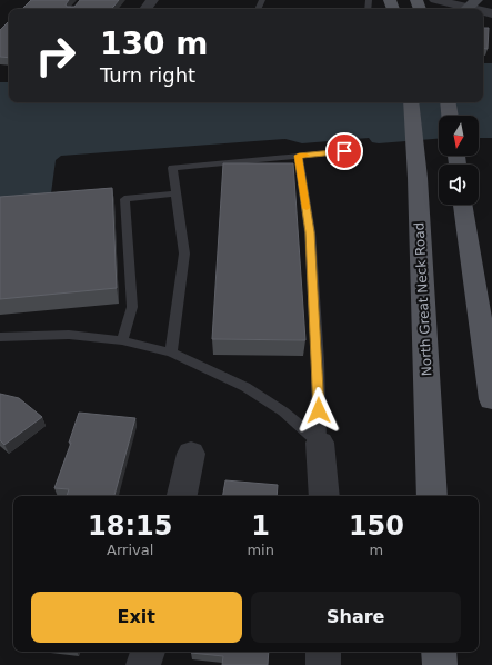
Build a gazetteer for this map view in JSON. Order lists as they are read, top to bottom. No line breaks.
{"streets":{"main road":["North Great Neck Road"]},"north":"bottom","page":{"turn":["130 m","Turn right"],"eta":["18:15","Arrival","1","min","150","m"],"buttons":["Exit","Share"]}}
